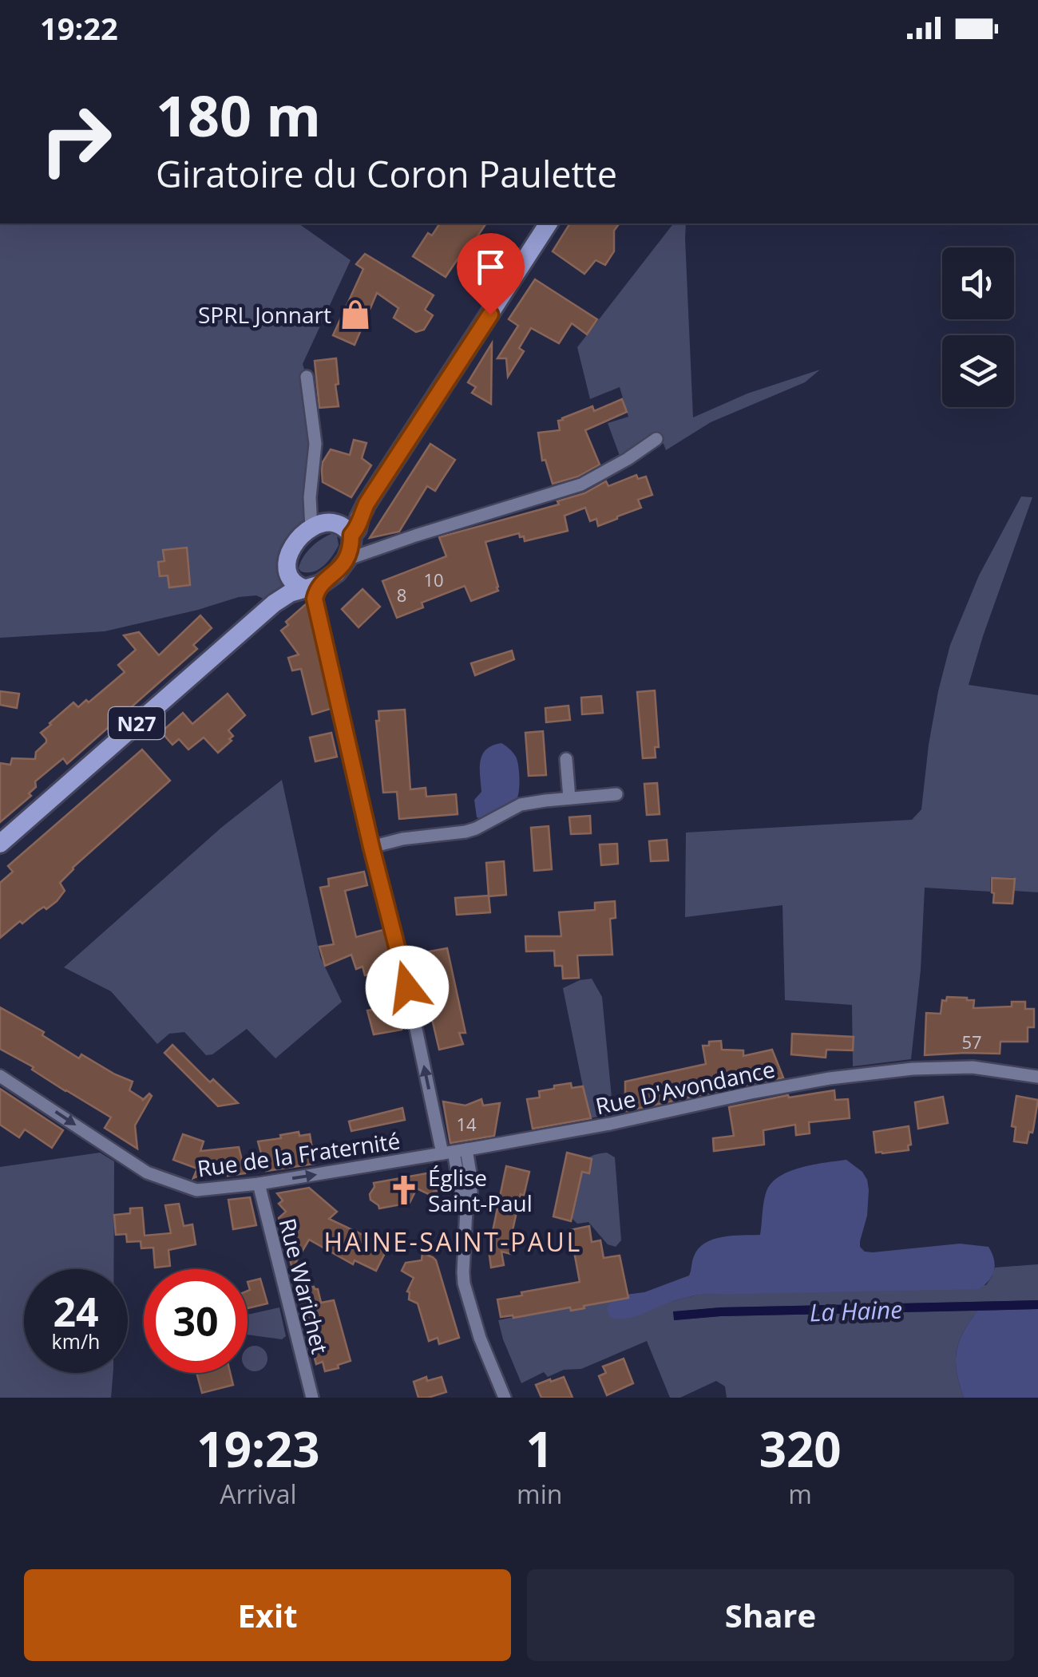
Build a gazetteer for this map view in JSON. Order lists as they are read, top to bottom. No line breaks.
{"streets":{"main road":["N27"],"street":["Rue D'Avondance","Rue de la Fraternité","Rue Warichet"]},"crossings":[["Rue D'Avondance","Rue de la Fraternité"],["Rue de la Fraternité","Rue Warichet"]],"one_way":["Rue de la Fraternité"],"districts":["HAINE-SAINT-PAUL"],"water":["La Haine"],"places":{"shop":["SPRL Jonnart"],"church":["Église Saint-Paul"]},"house_numbers":["10","8","57","14"],"page":{"status":"19:22","turn":["180 m","Giratoire du Coron Paulette"],"speed":"24 km/h","limit":"30","eta":["19:23","Arrival","1","min","320","m"],"buttons":["Exit","Share"]}}
